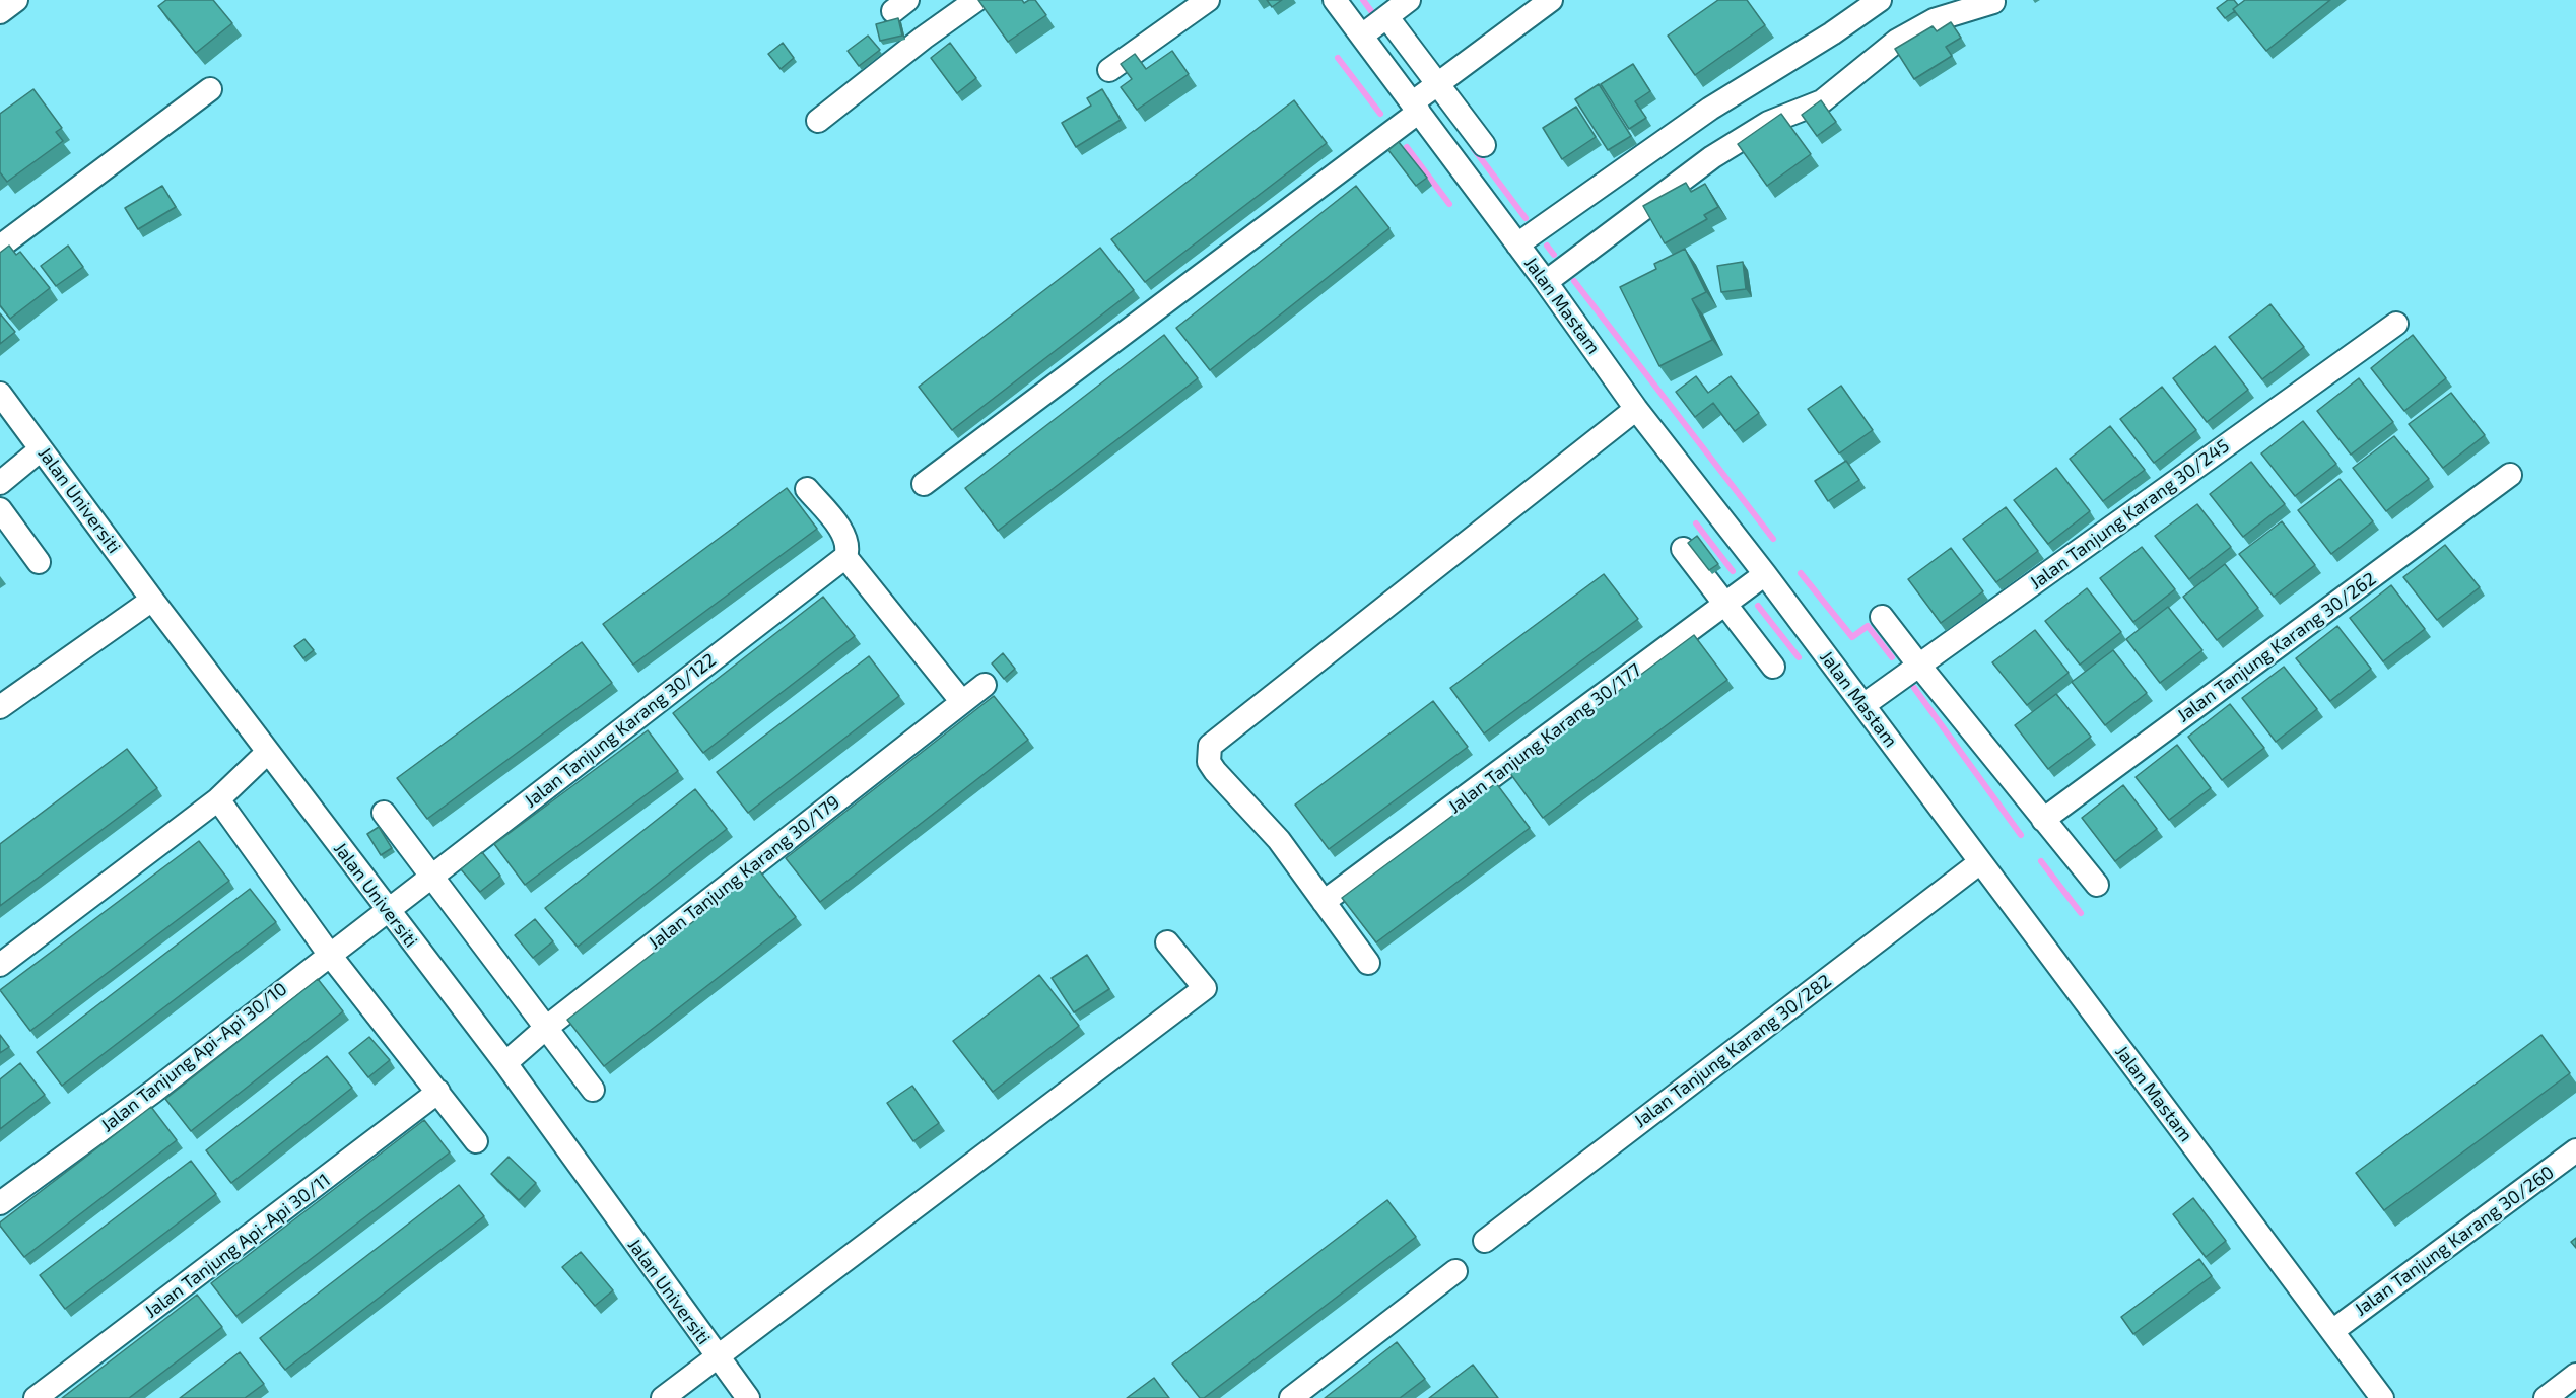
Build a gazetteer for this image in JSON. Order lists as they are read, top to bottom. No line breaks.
{"streets":{"street":["Jalan Mastam","Jalan Universiti","Jalan Tanjung Karang 30/245","Jalan Tanjung Karang 30/262","Jalan Tanjung Karang 30/122","Jalan Tanjung Karang 30/177","Jalan Tanjung Karang 30/179","Jalan Tanjung Karang 30/282","Jalan Tanjung Api-Api 30/10","Jalan Tanjung Karang 30/260","Jalan Tanjung Api-Api 30/11"]},"crossings":[["Jalan Mastam","Jalan Tanjung Karang 30/245"],["Jalan Mastam","Jalan Tanjung Karang 30/177"],["Jalan Mastam","Jalan Tanjung Karang 30/282"],["Jalan Mastam","Jalan Tanjung Karang 30/260"],["Jalan Universiti","Jalan Tanjung Karang 30/122"],["Jalan Universiti","Jalan Tanjung Karang 30/179"],["Jalan Universiti","Jalan Tanjung Api-Api 30/10"],["Jalan Tanjung Karang 30/122","Jalan Tanjung Api-Api 30/10"]]}
